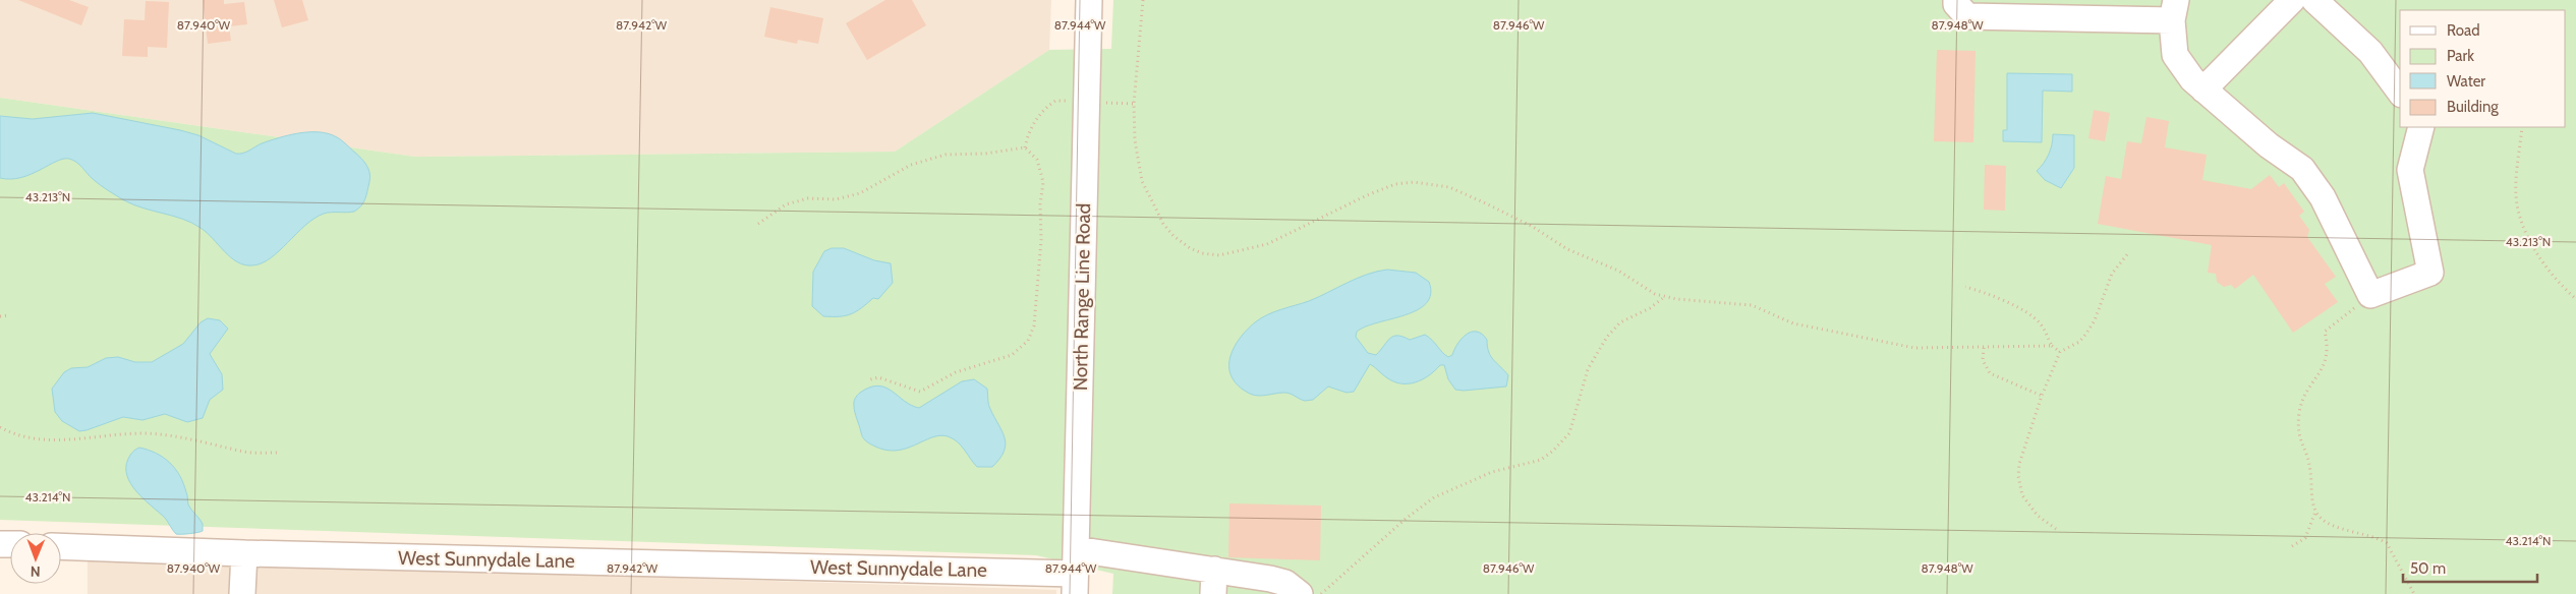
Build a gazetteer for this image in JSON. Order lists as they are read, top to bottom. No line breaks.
{"streets":{"street":["North Range Line Road","West Sunnydale Lane"]},"crossings":[["North Range Line Road","West Sunnydale Lane"]],"legend":["Road","Park","Water","Building"],"scale_bar":"50 m","north":"bottom","coordinates":["87.940°W","87.942°W","87.944°W","87.946°W","87.948°W","43.213°N","43.214°N"]}
